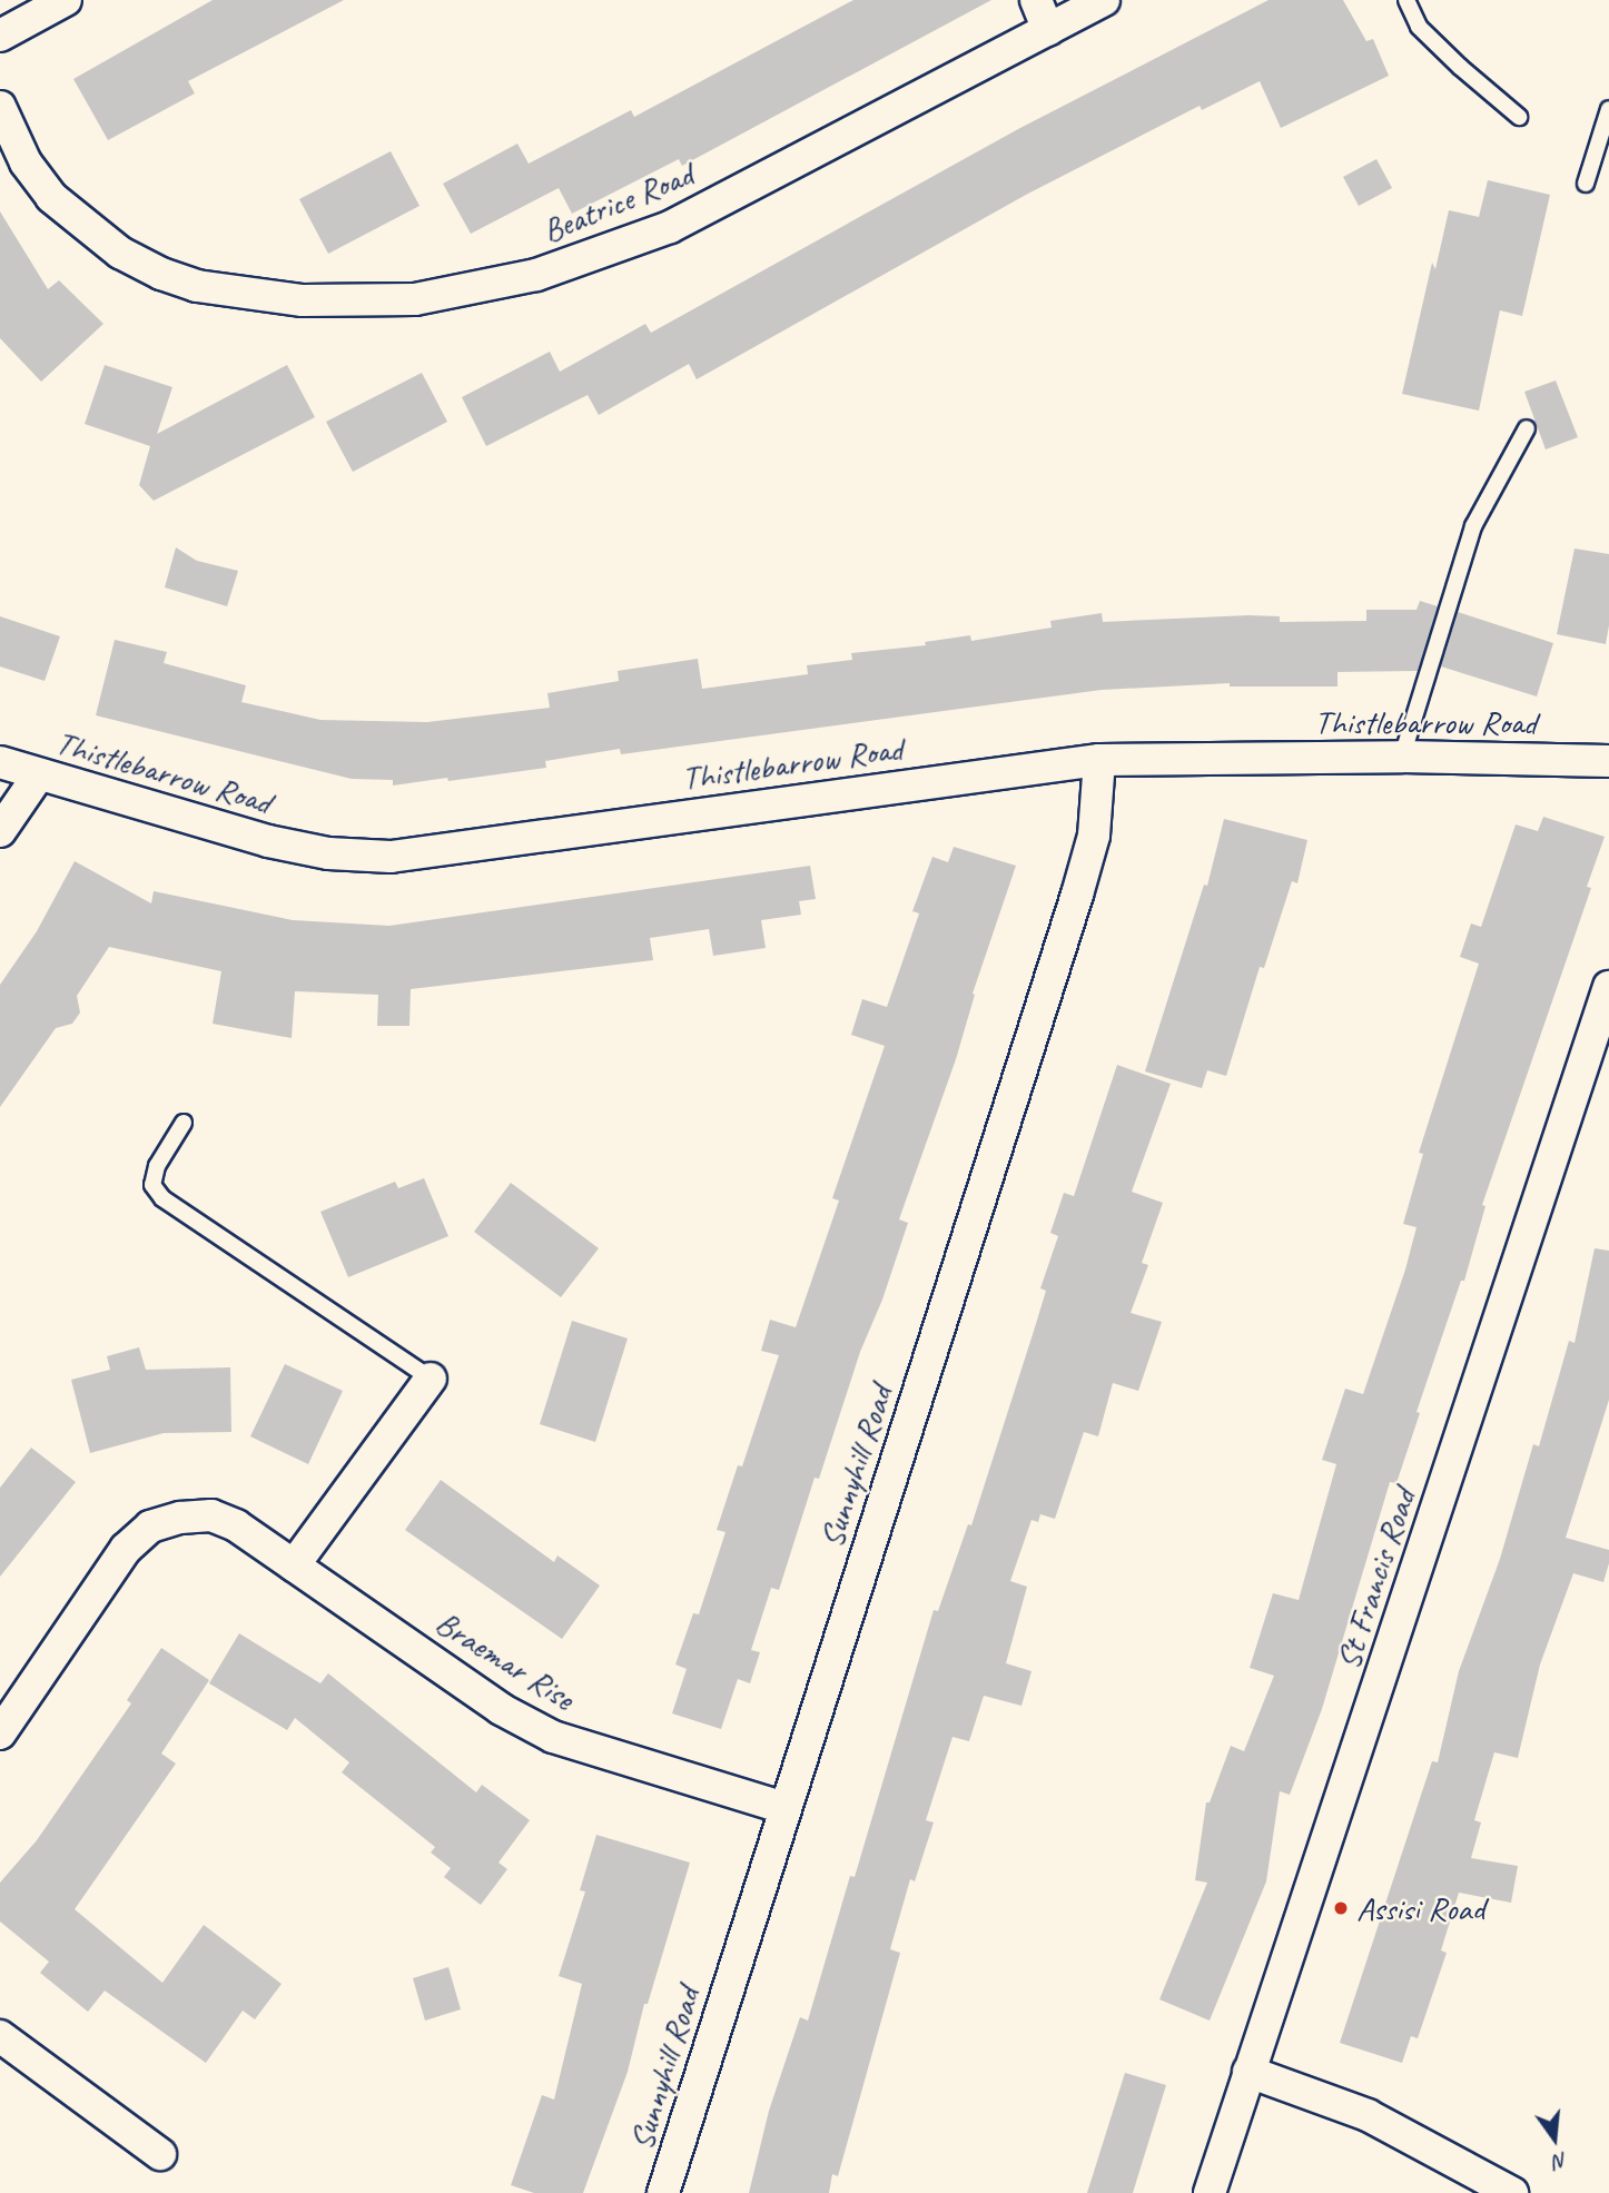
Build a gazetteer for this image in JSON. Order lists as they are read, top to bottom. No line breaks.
{"streets":{"street":["Beatrice Road","Thistlebarrow Road","Sunnyhill Road","St Francis Road","Braemar Rise"]},"crossings":[["Thistlebarrow Road","Sunnyhill Road"],["Sunnyhill Road","Braemar Rise"]],"places":["Assisi Road"],"north":"bottom"}
